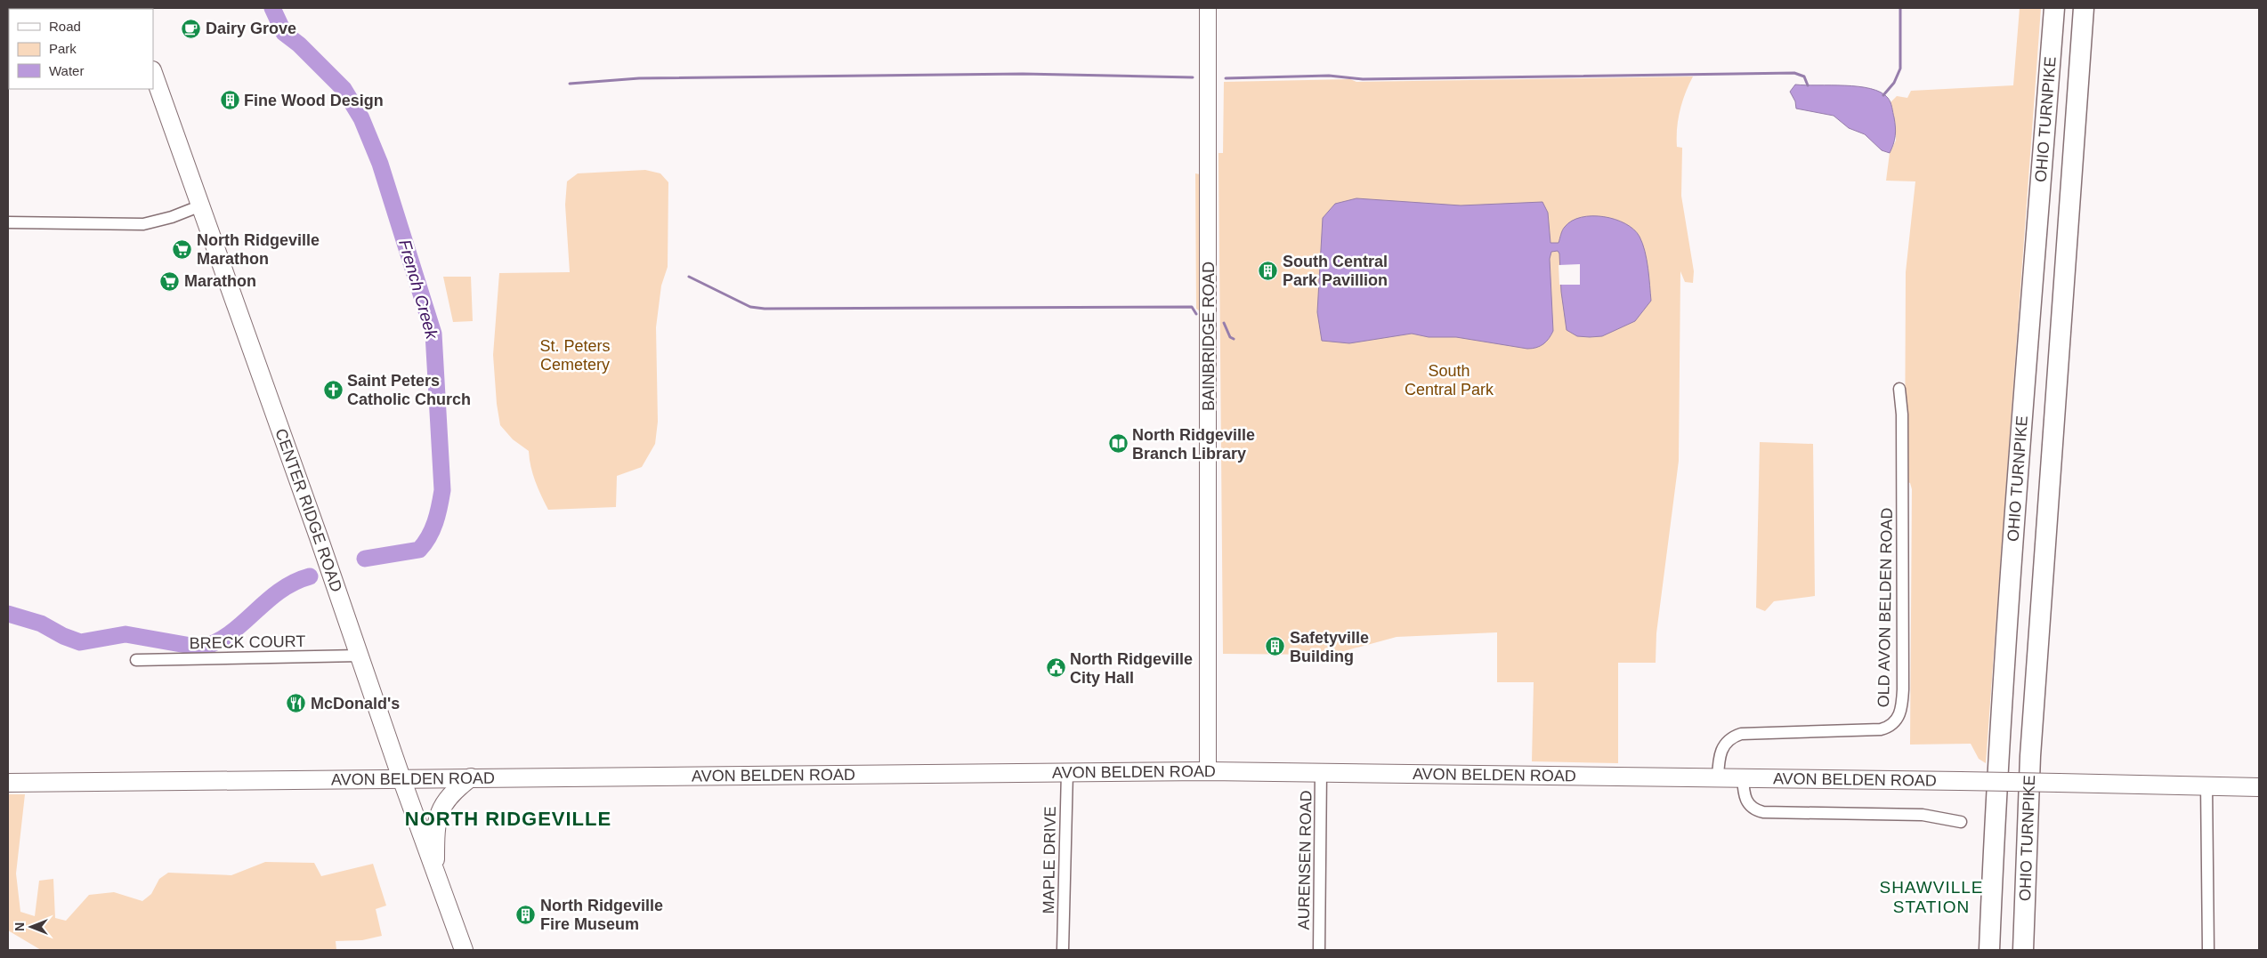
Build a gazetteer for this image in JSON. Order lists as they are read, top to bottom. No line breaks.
{"streets":{"highway":["OHIO TURNPIKE"],"main road":["CENTER RIDGE ROAD","AVON BELDEN ROAD"],"street":["BAINBRIDGE ROAD","OLD AVON BELDEN ROAD","BRECK COURT","MAPLE DRIVE","AURENSEN ROAD"]},"crossings":[["BAINBRIDGE ROAD","AVON BELDEN ROAD"],["CENTER RIDGE ROAD","BRECK COURT"],["CENTER RIDGE ROAD","AVON BELDEN ROAD"],["OLD AVON BELDEN ROAD","AVON BELDEN ROAD"],["AVON BELDEN ROAD","MAPLE DRIVE"],["AVON BELDEN ROAD","AURENSEN ROAD"]],"districts":["NORTH RIDGEVILLE","SHAWVILLE STATION"],"water":["French Creek"],"parks":["St. Peters Cemetery","South Central Park"],"places":{"cafe":["Dairy Grove"],"building":["Fine Wood Design","South Central Park Pavillion","Safetyville Building","North Ridgeville Fire Museum"],"supermarket":["North Ridgeville Marathon","Marathon"],"church":["Saint Peters Catholic Church"],"library":["North Ridgeville Branch Library"],"public building":["North Ridgeville City Hall"],"restaurant":["McDonald's"]},"legend":["Road","Park","Water"],"north":"left"}
